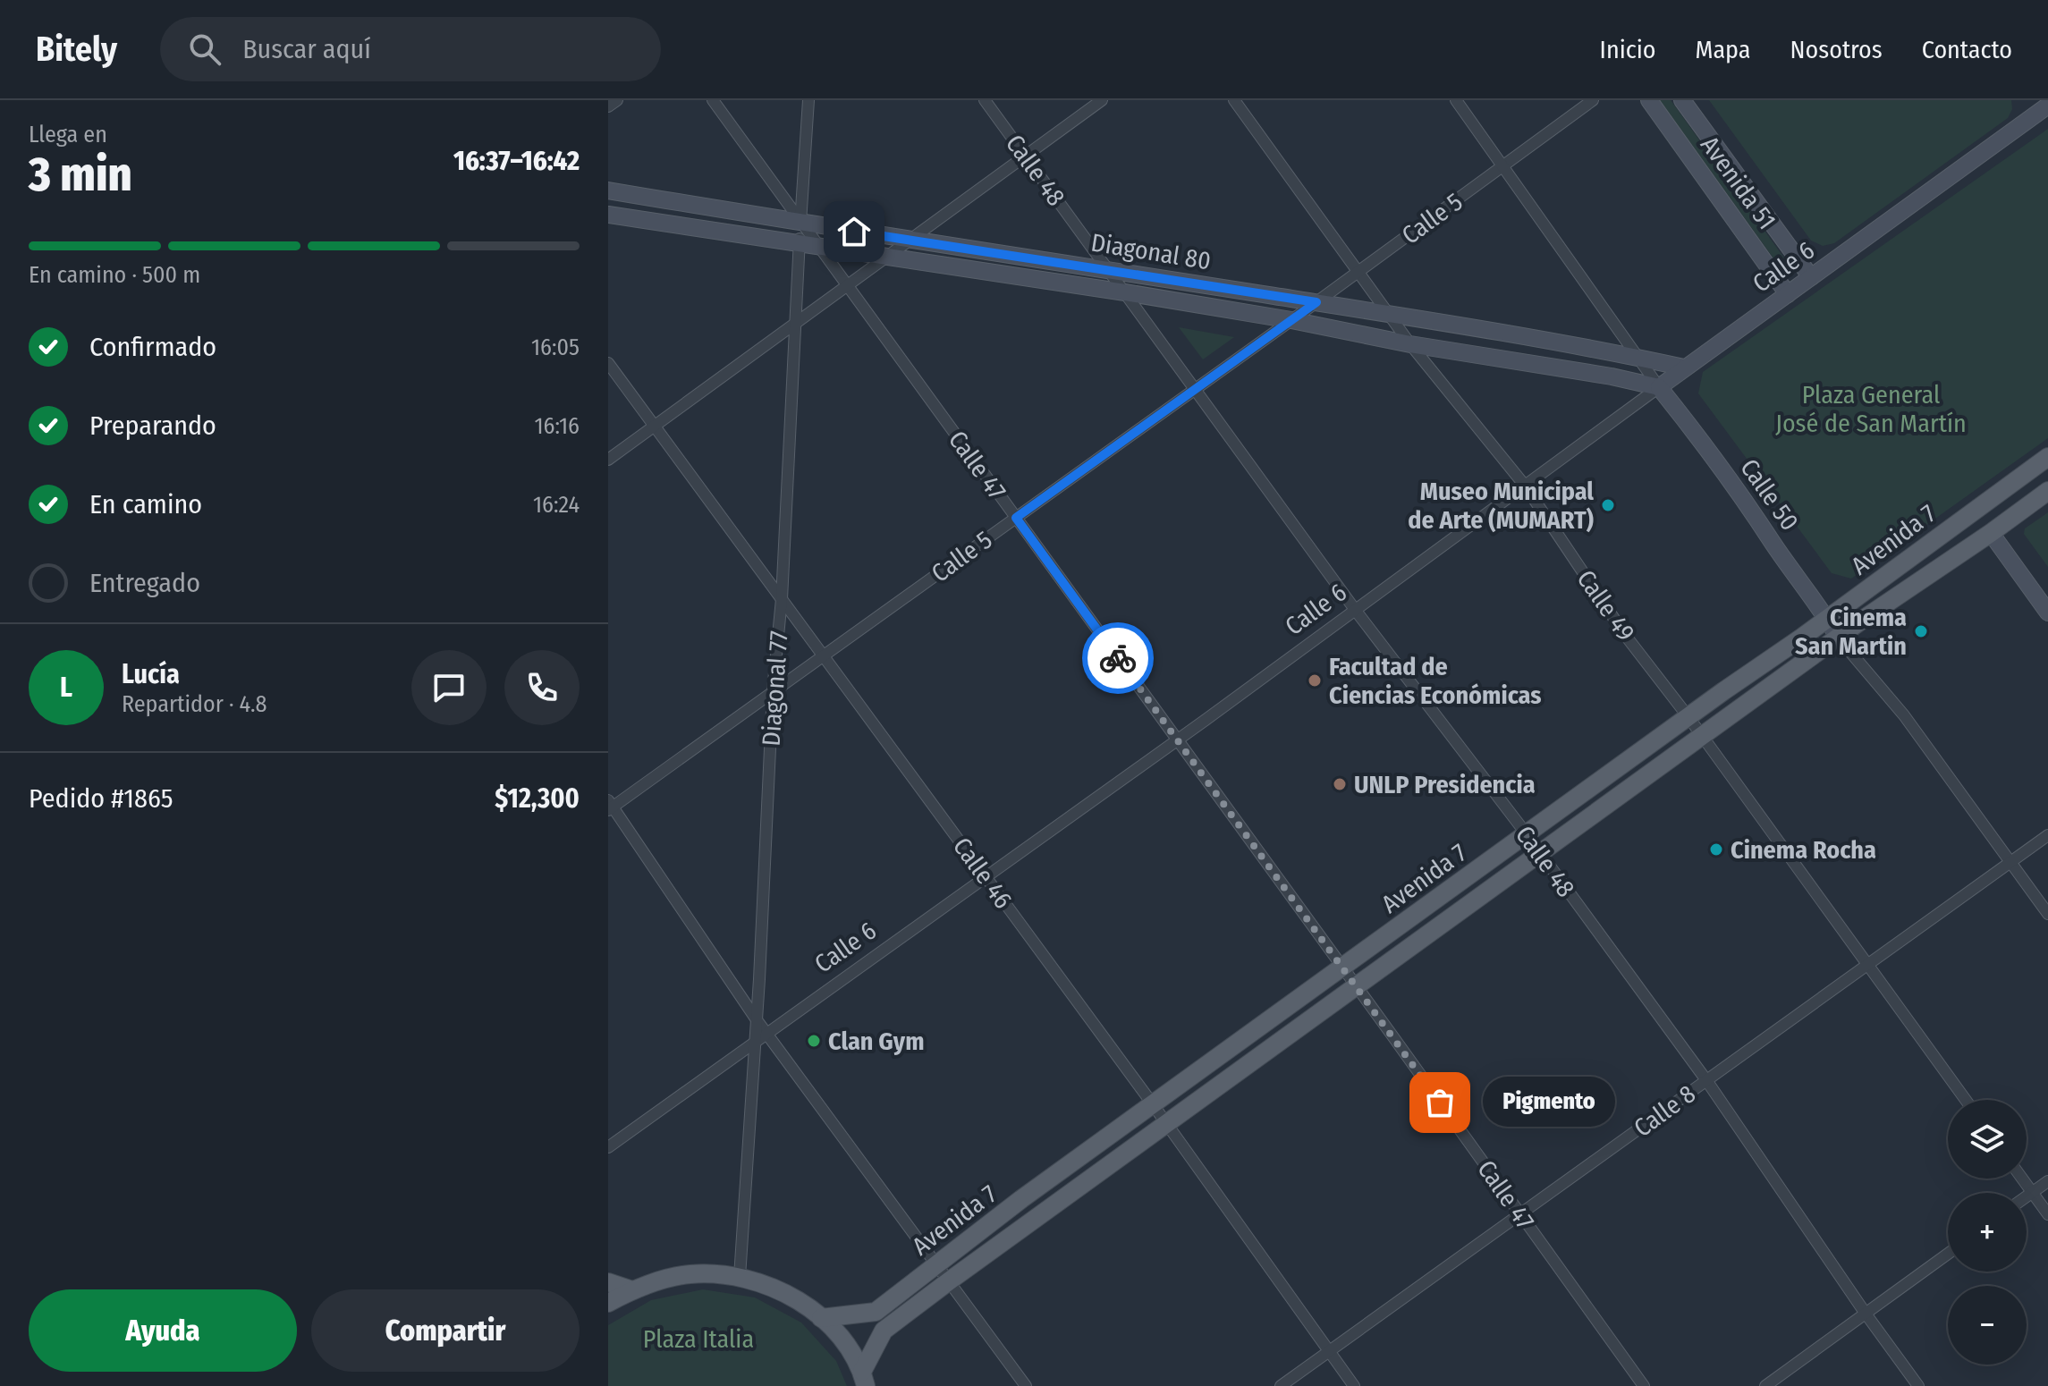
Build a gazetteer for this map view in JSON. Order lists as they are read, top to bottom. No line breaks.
{"streets":{"main road":["Avenida 51","Diagonal 80","Calle 6","Calle 50","Avenida 7"],"street":["Calle 48","Calle 5","Calle 47","Calle 49","Diagonal 77","Calle 46","Calle 8"]},"crossings":[["Calle 48","Calle 5"],["Calle 48","Diagonal 80"],["Calle 48","Calle 6"],["Calle 48","Avenida 7"],["Calle 48","Calle 8"],["Avenida 51","Calle 6"],["Calle 5","Diagonal 80"],["Calle 5","Calle 47"],["Calle 5","Calle 50"],["Calle 5","Calle 49"],["Calle 5","Diagonal 77"],["Calle 5","Calle 46"],["Diagonal 80","Calle 6"],["Diagonal 80","Calle 47"],["Diagonal 80","Calle 50"],["Diagonal 80","Calle 49"],["Diagonal 80","Diagonal 77"],["Calle 6","Calle 47"],["Calle 6","Calle 50"],["Calle 6","Calle 49"],["Calle 6","Diagonal 77"],["Calle 6","Calle 46"],["Calle 47","Avenida 7"],["Calle 47","Diagonal 77"],["Calle 47","Calle 8"],["Calle 50","Avenida 7"],["Calle 50","Calle 8"],["Avenida 7","Calle 49"],["Avenida 7","Calle 46"],["Calle 49","Calle 8"],["Diagonal 77","Calle 46"],["Calle 46","Calle 8"]],"parks":["Plaza General José de San Martín","Plaza Italia"],"places":["Museo Municipal de Arte (MUMART)","Cinema San Martin","Facultad de Ciencias Económicas","UNLP Presidencia","Cinema Rocha","Clan Gym","Pigmento"],"page":{"header":"Bitely","search":"Buscar aquí","nav":["Inicio","Mapa","Nosotros","Contacto"],"heading":["3 min","Llega en","16:37–16:42"],"panel":["Lucía","Repartidor · 4.8","Pedido #1865","$12,300"],"bar":"En camino · 500 m","list":[["Confirmado","16:05"],["Preparando","16:16"],["En camino","16:24"],"Entregado"],"round":"L","bubble":"Pigmento","map_buttons":["+","−"],"buttons":["Ayuda","Compartir"]}}
